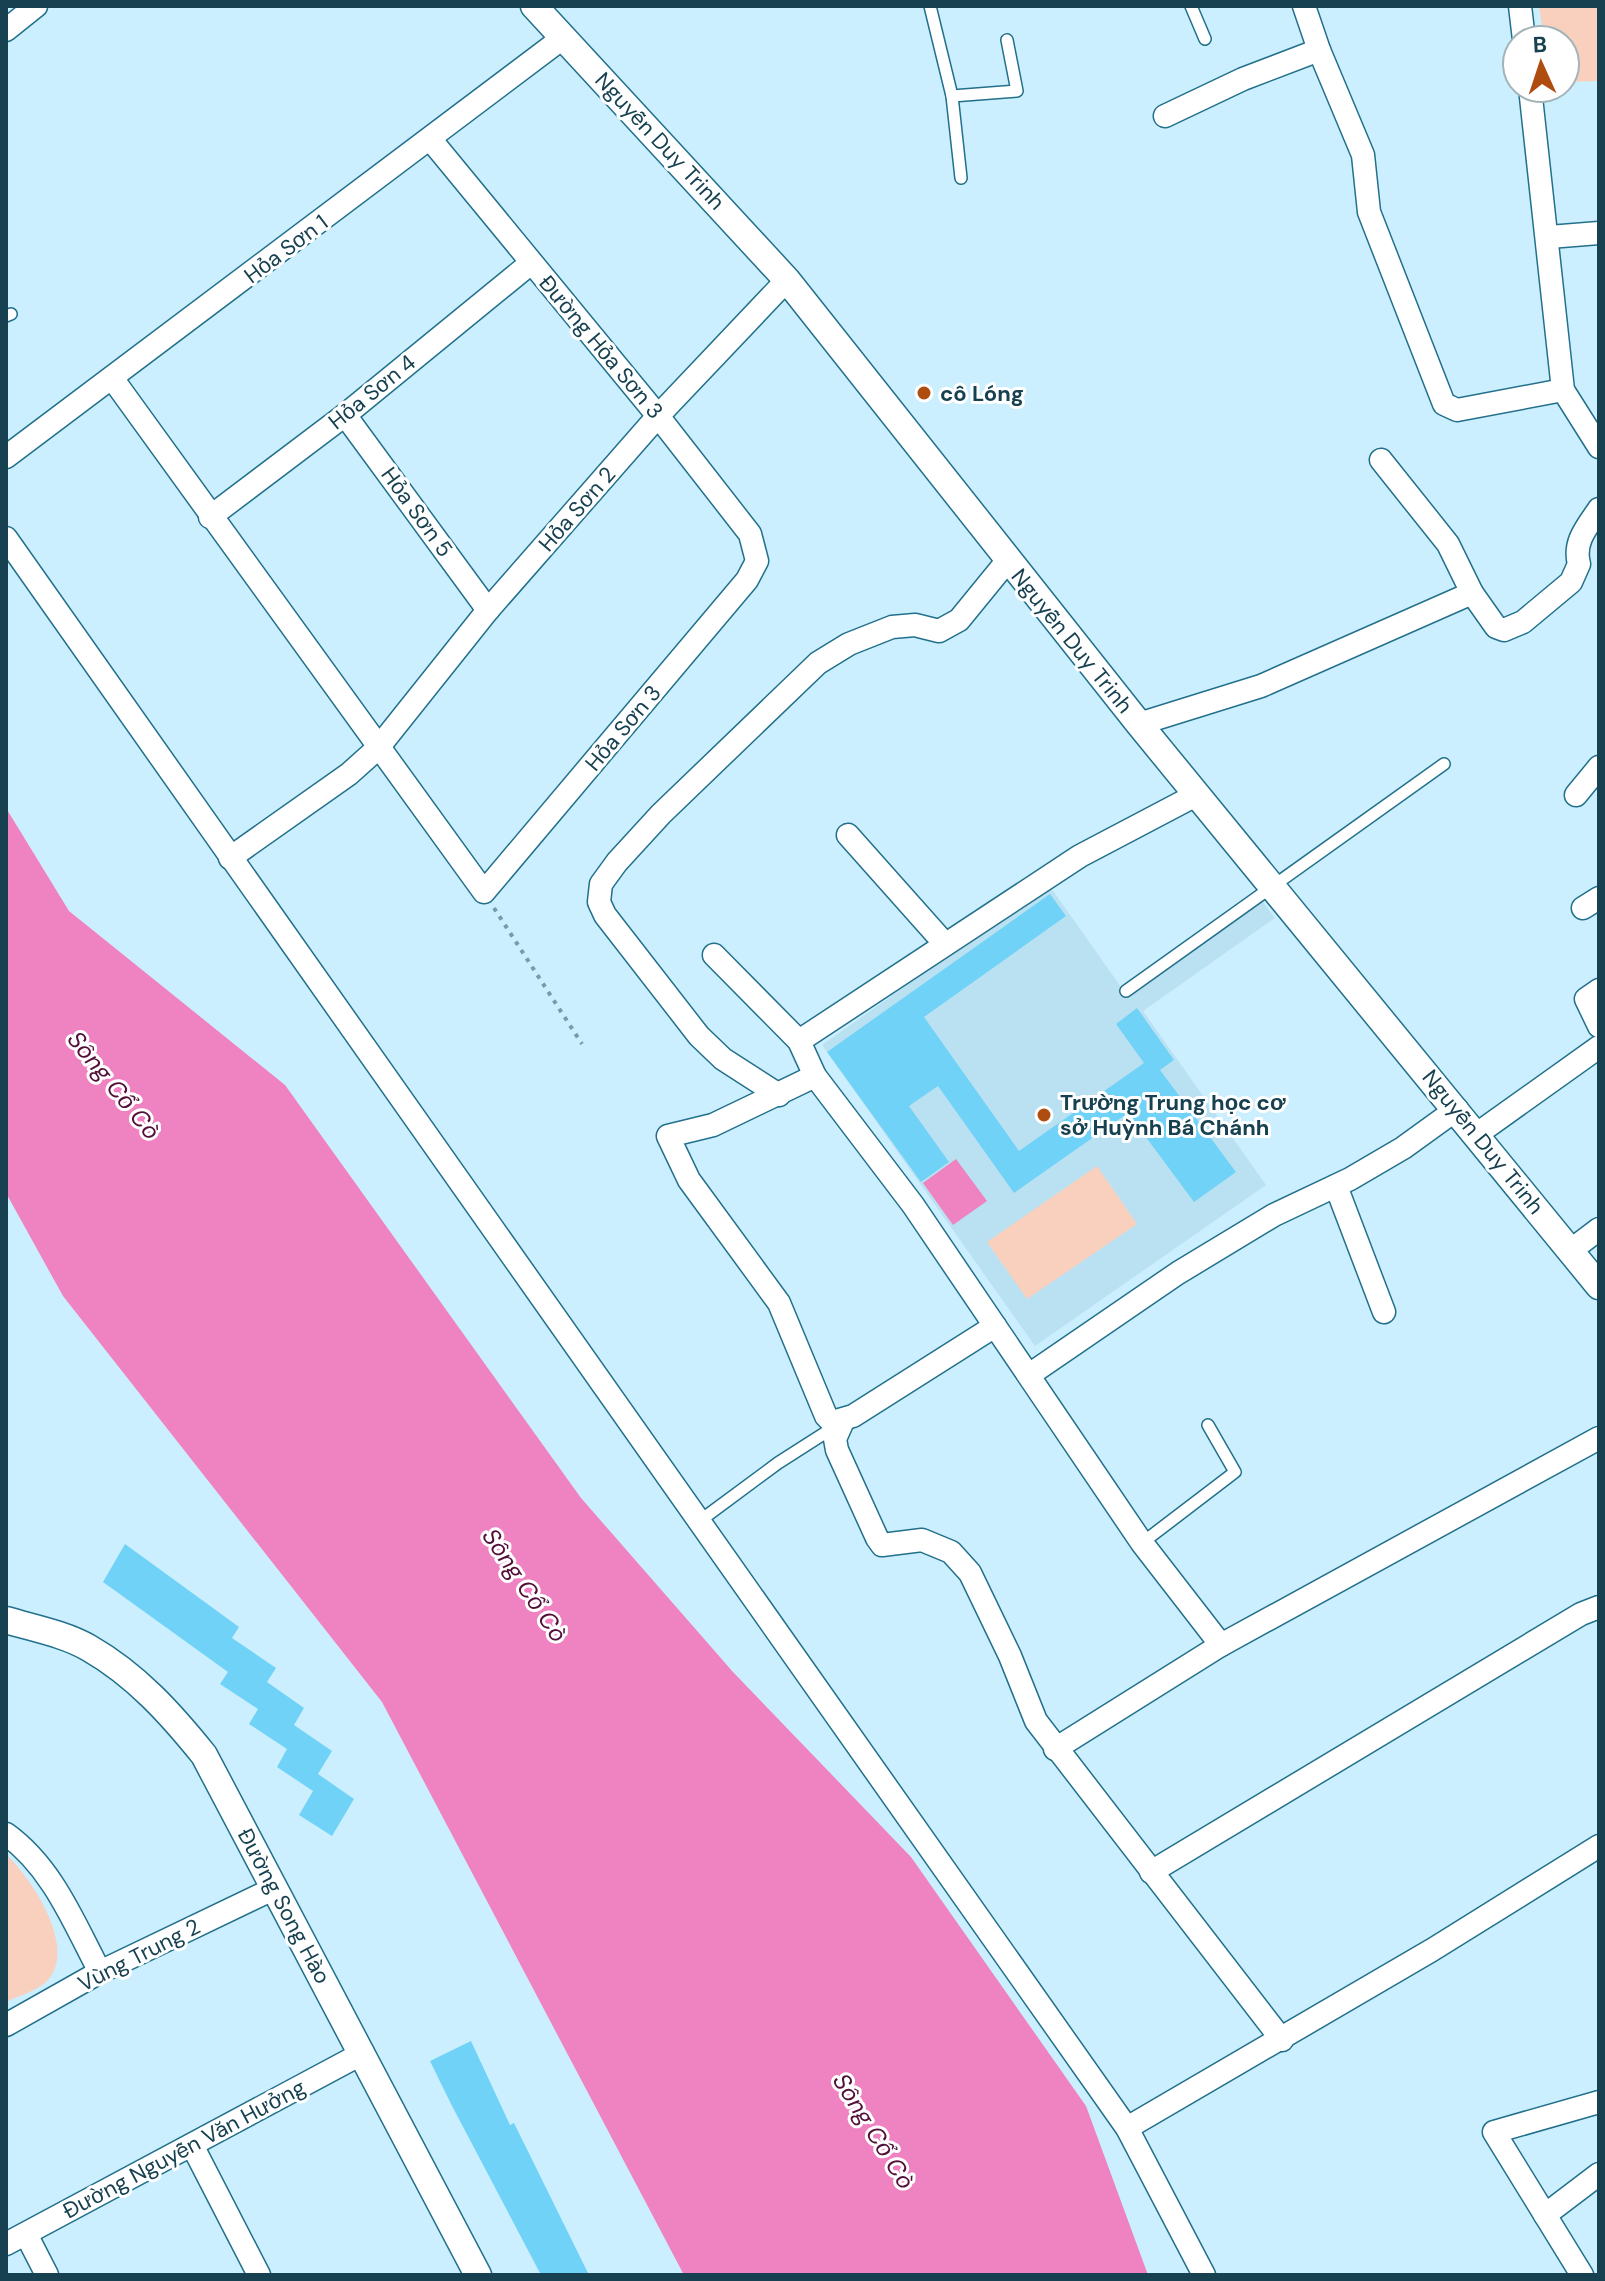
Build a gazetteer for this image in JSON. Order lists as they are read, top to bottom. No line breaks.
{"streets":{"street":["Nguyễn Duy Trinh","Hỏa Sơn 1","Đường Hỏa Sơn 3","Hỏa Sơn 4","Hỏa Sơn 2","Hỏa Sơn 5","Hỏa Sơn 3","Đường Song Hào","Vùng Trung 2","Đường Nguyễn Văn Hưởng"]},"crossings":[["Nguyễn Duy Trinh","Hỏa Sơn 1"],["Nguyễn Duy Trinh","Hỏa Sơn 2"],["Hỏa Sơn 1","Đường Hỏa Sơn 3"],["Đường Hỏa Sơn 3","Hỏa Sơn 4"],["Đường Hỏa Sơn 3","Hỏa Sơn 2"],["Đường Hỏa Sơn 3","Hỏa Sơn 3"],["Hỏa Sơn 4","Hỏa Sơn 5"],["Hỏa Sơn 2","Hỏa Sơn 5"],["Đường Song Hào","Vùng Trung 2"],["Đường Song Hào","Đường Nguyễn Văn Hưởng"]],"water":["Sông Cổ Cò"],"places":["cô Lóng","Trường Trung học cơ sở Huỳnh Bá Chánh"],"north":"top"}
